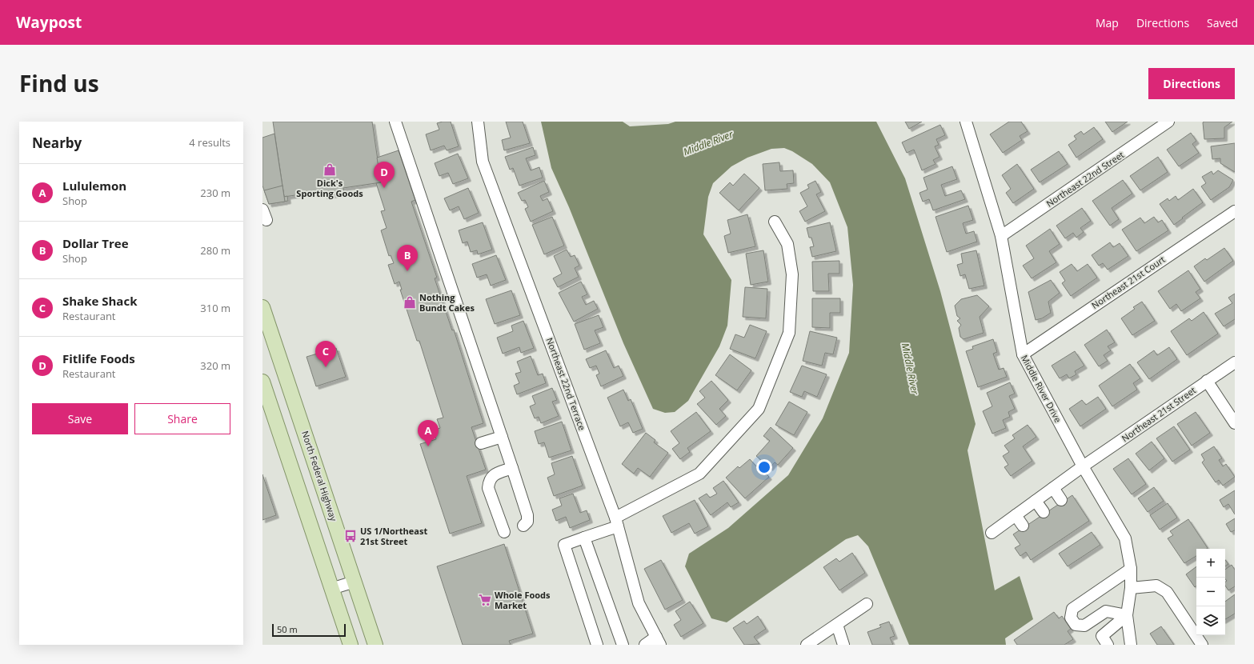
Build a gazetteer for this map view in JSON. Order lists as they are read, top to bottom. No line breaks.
{"streets":{"main road":["North Federal Highway"],"street":["Northeast 22nd Street","Northeast 21st Court","Northeast 22nd Terrace","Middle River Drive","Northeast 21st Street"]},"crossings":[["Northeast 22nd Street","Middle River Drive"],["Northeast 21st Court","Middle River Drive"],["Middle River Drive","Northeast 21st Street"]],"water":["Middle River"],"places":{"shop":["Dick's Sporting Goods","Nothing Bundt Cakes"],"bus stop":["US 1/Northeast 21st Street"],"supermarket":["Whole Foods Market"]},"scale_bar":"50 m","page":{"header":"Waypost","nav":["Map","Directions","Saved"],"title":"Find us","buttons":["Directions",["Save","Share"]],"heading":["Nearby","4 results"],"pins":["D","B","C","A"],"list":[{"mark":"A","name":"Lululemon","note":"Shop","value":"230 m"},{"mark":"B","name":"Dollar Tree","note":"Shop","value":"280 m"},{"mark":"C","name":"Shake Shack","note":"Restaurant","value":"310 m"},{"mark":"D","name":"Fitlife Foods","note":"Restaurant","value":"320 m"}],"map_buttons":["+","−"],"scale":"50 m"}}
